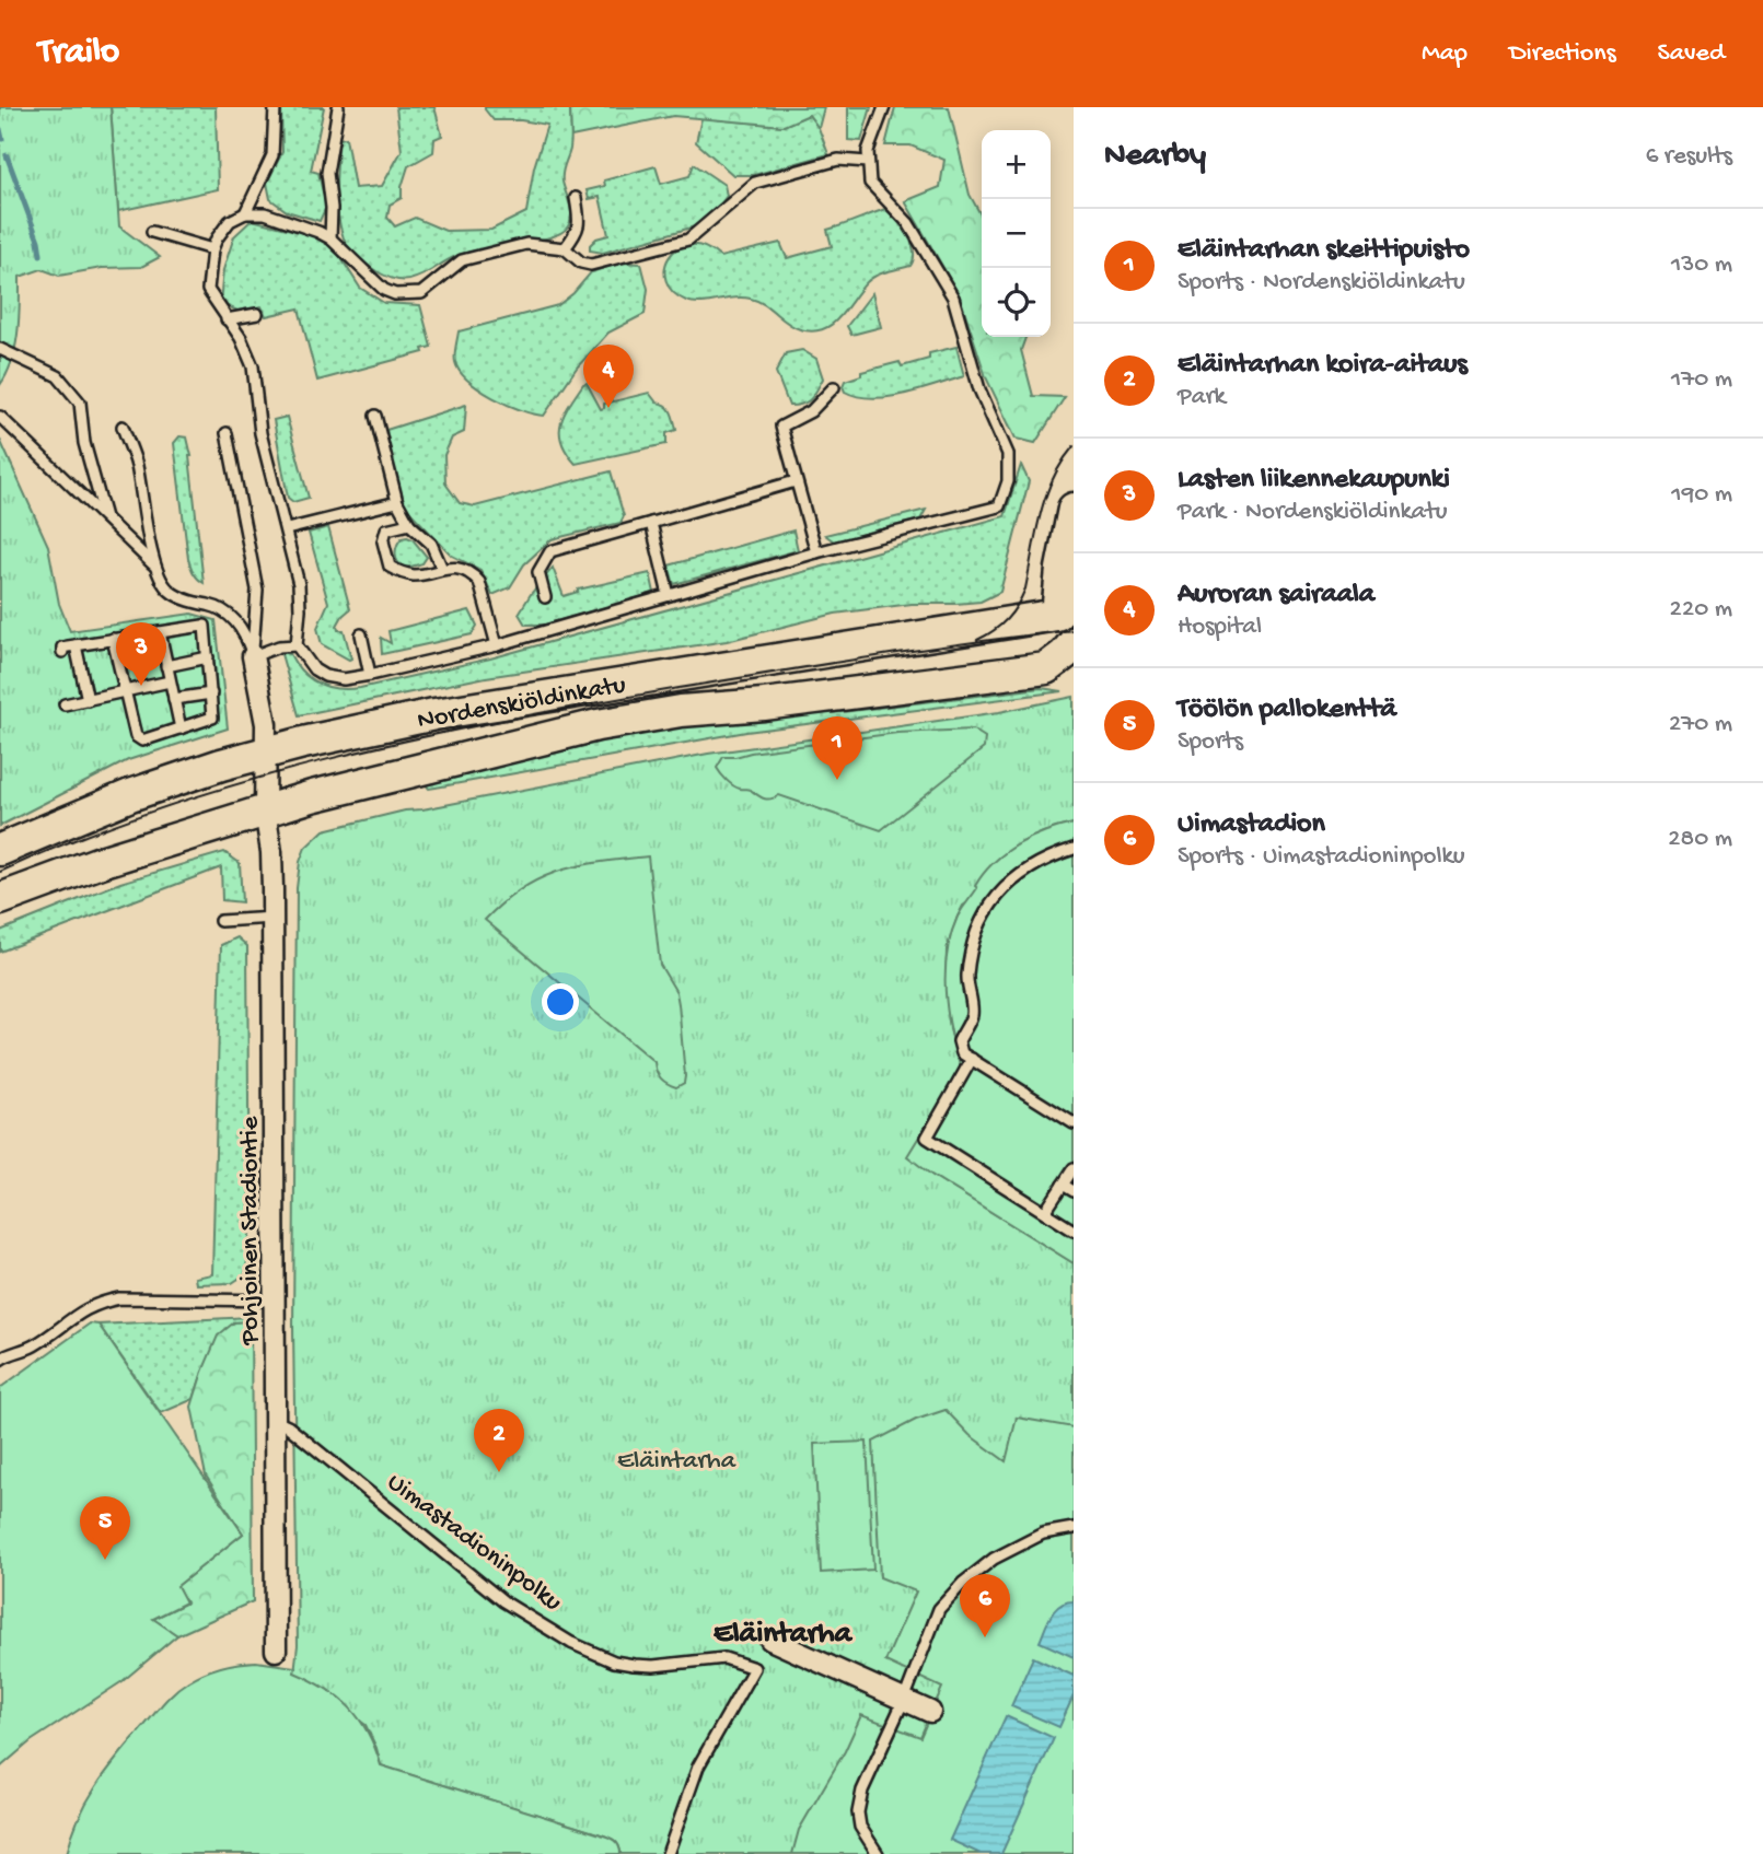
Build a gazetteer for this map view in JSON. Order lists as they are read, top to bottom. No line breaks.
{"streets":{"main road":["Nordenskiöldinkatu"],"street":["Pohjoinen Stadiontie"],"lane":["Uimastadioninpolku"]},"crossings":[["Nordenskiöldinkatu","Pohjoinen Stadiontie"],["Pohjoinen Stadiontie","Uimastadioninpolku"]],"districts":["Eläintarha"],"parks":["Eläintarha"],"page":{"header":"Trailo","nav":["Map","Directions","Saved"],"heading":["Nearby","6 results"],"map_buttons":["+","−"],"list":[{"mark":"1","name":"Eläintarhan skeittipuisto","note":"Sports · Nordenskiöldinkatu","value":"130 m"},{"mark":"2","name":"Eläintarhan koira-aitaus","note":"Park","value":"170 m"},{"mark":"3","name":"Lasten liikennekaupunki","note":"Park · Nordenskiöldinkatu","value":"190 m"},{"mark":"4","name":"Auroran sairaala","note":"Hospital","value":"220 m"},{"mark":"5","name":"Töölön pallokenttä","note":"Sports","value":"270 m"},{"mark":"6","name":"Uimastadion","note":"Sports · Uimastadioninpolku","value":"280 m"}],"pins":["4","3","1","2","5","6"]}}
